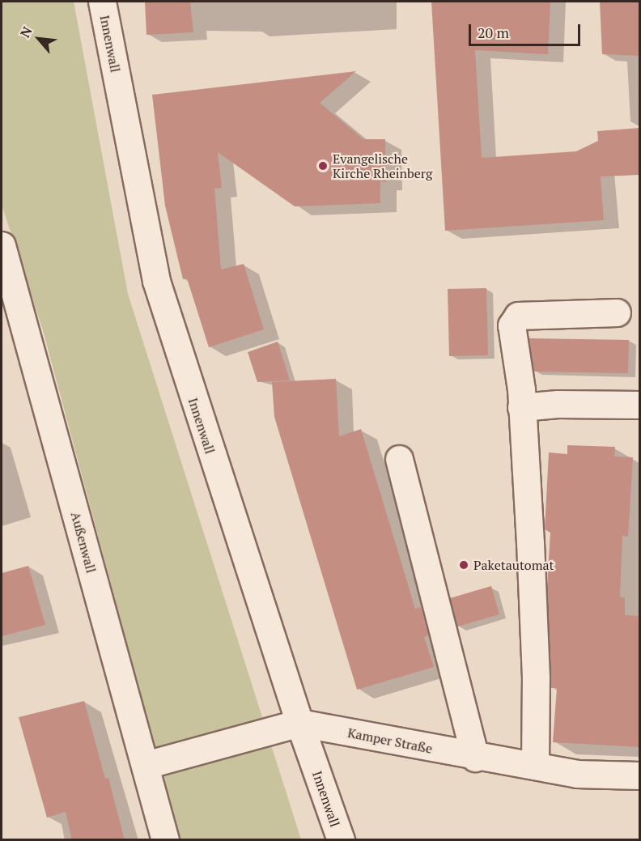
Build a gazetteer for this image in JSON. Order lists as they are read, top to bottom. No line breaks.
{"streets":{"street":["Innenwall","Außenwall","Kamper Straße"]},"crossings":[["Innenwall","Kamper Straße"],["Außenwall","Kamper Straße"]],"places":["Evangelische Kirche Rheinberg","Paketautomat"],"scale_bar":"20 m","north":"top left"}
